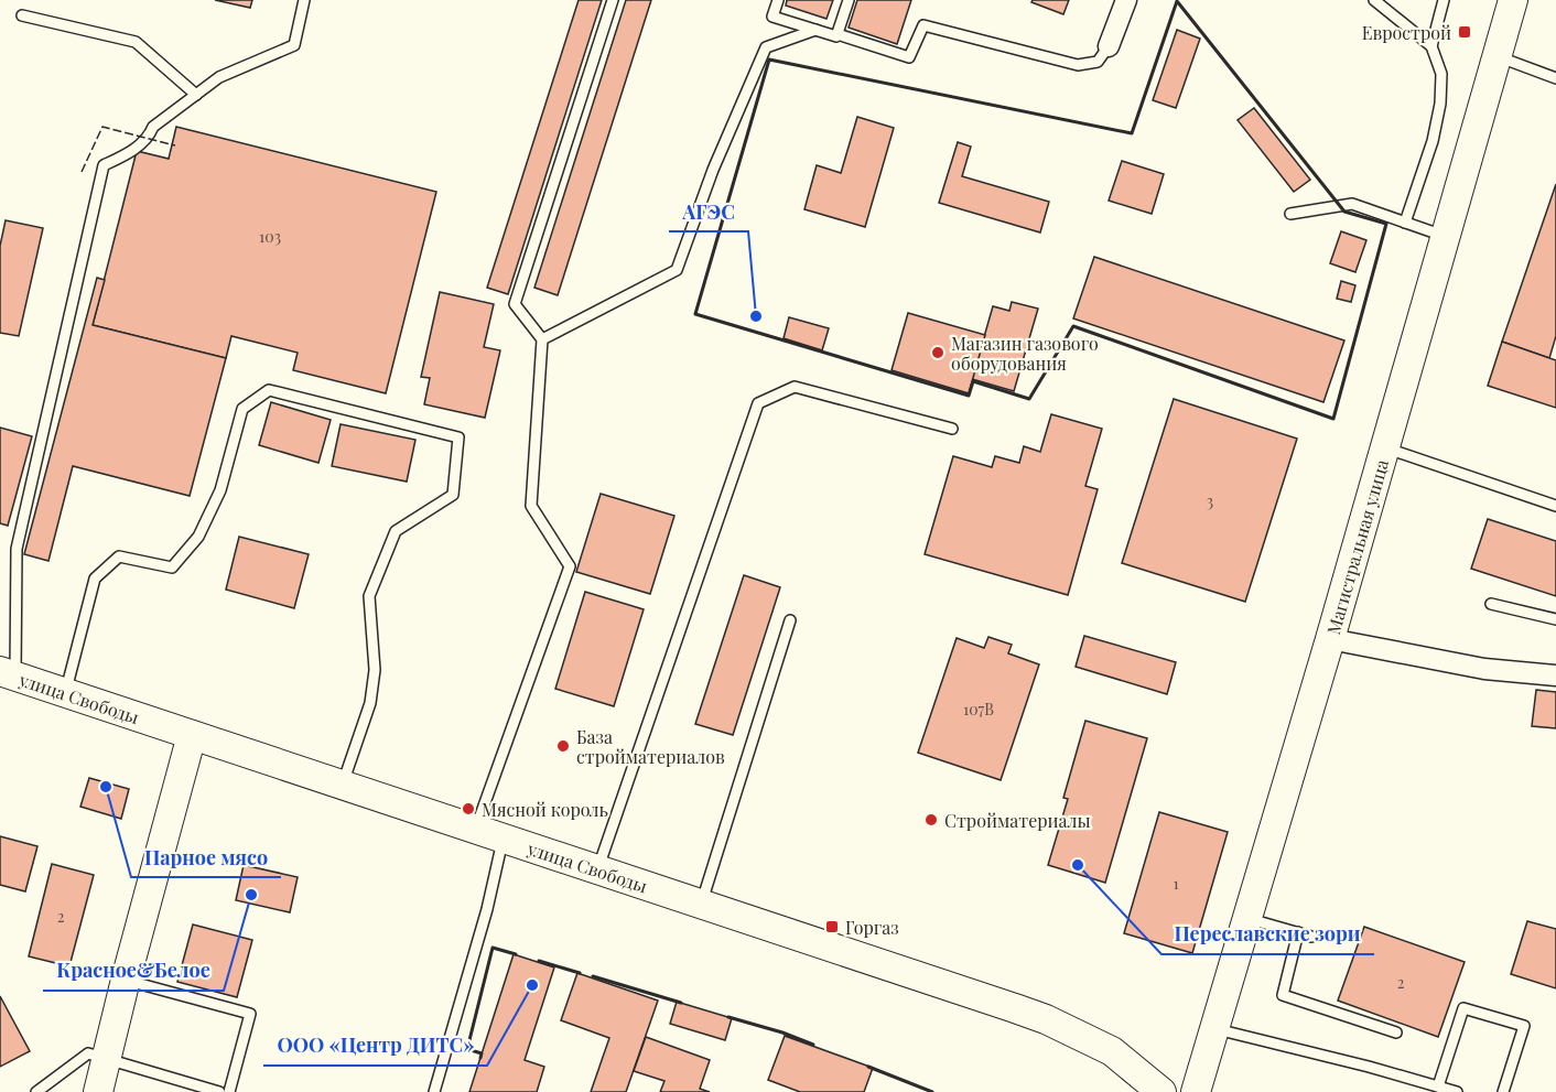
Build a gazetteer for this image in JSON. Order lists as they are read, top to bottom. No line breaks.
{"streets":{"main road":["Магистральная улица","улица Свободы"]},"places":{"transit":["Еврострой","Горгаз"],"other":["АГЭС","Магазин газового оборудования","База стройматериалов","Парное мясо","Мясной король","Стройматериалы","Переславские зори","Красное&Белое","ООО «Центр ДИТС»"]},"house_numbers":["103","3","107В","1","2","2"]}
